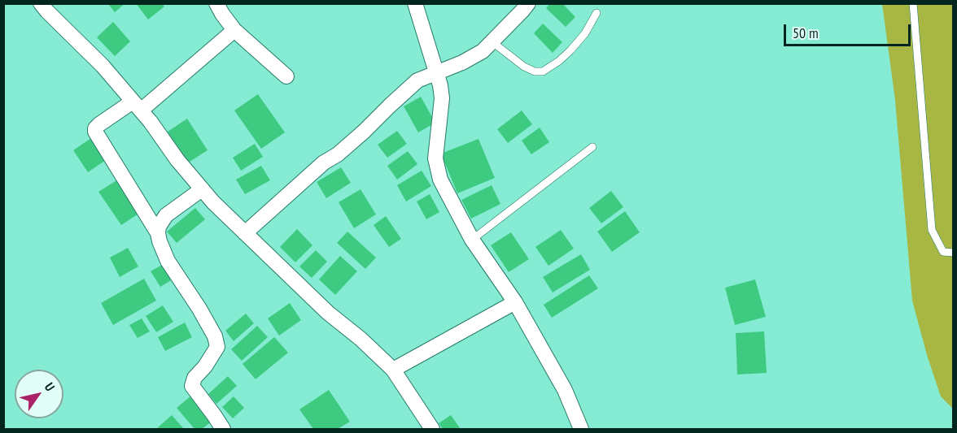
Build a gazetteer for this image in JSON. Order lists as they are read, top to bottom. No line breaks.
{"scale_bar":"50 m","north":"top right"}
